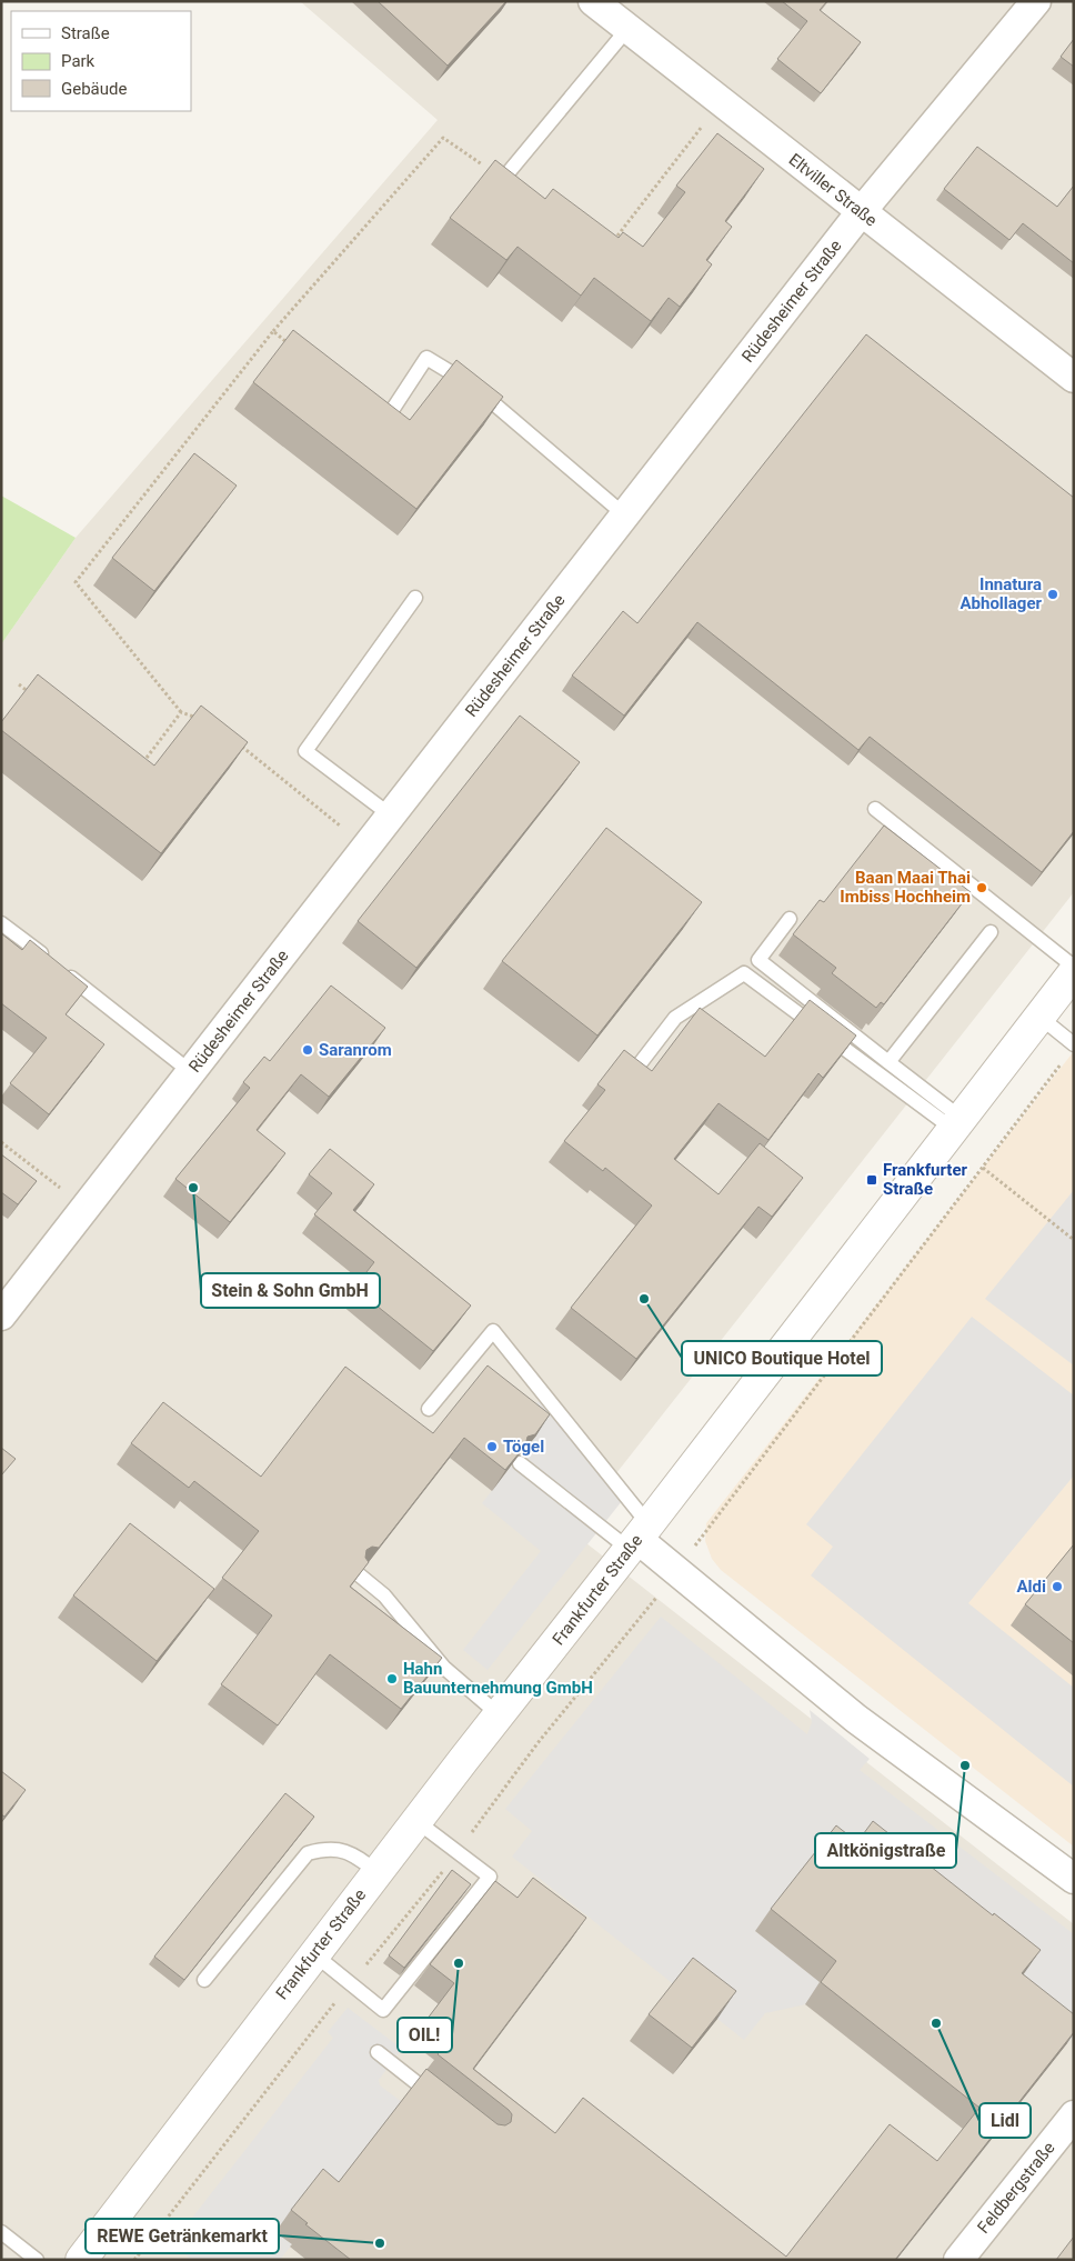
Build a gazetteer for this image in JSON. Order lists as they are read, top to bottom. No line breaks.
{"streets":{"street":["Eltviller Straße","Rüdesheimer Straße","Frankfurter Straße","Feldbergstraße"]},"crossings":[["Eltviller Straße","Rüdesheimer Straße"]],"places":{"other":["Innatura Abhollager","Baan Maai Thai Imbiss Hochheim","Saranrom","Stein & Sohn GmbH","UNICO Boutique Hotel","Tögel","Aldi","Hahn Bauunternehmung GmbH","Altkönigstraße","OIL!","Lidl","REWE Getränkemarkt"],"transit":["Frankfurter Straße"]},"legend":["Straße","Park","Gebäude"]}
